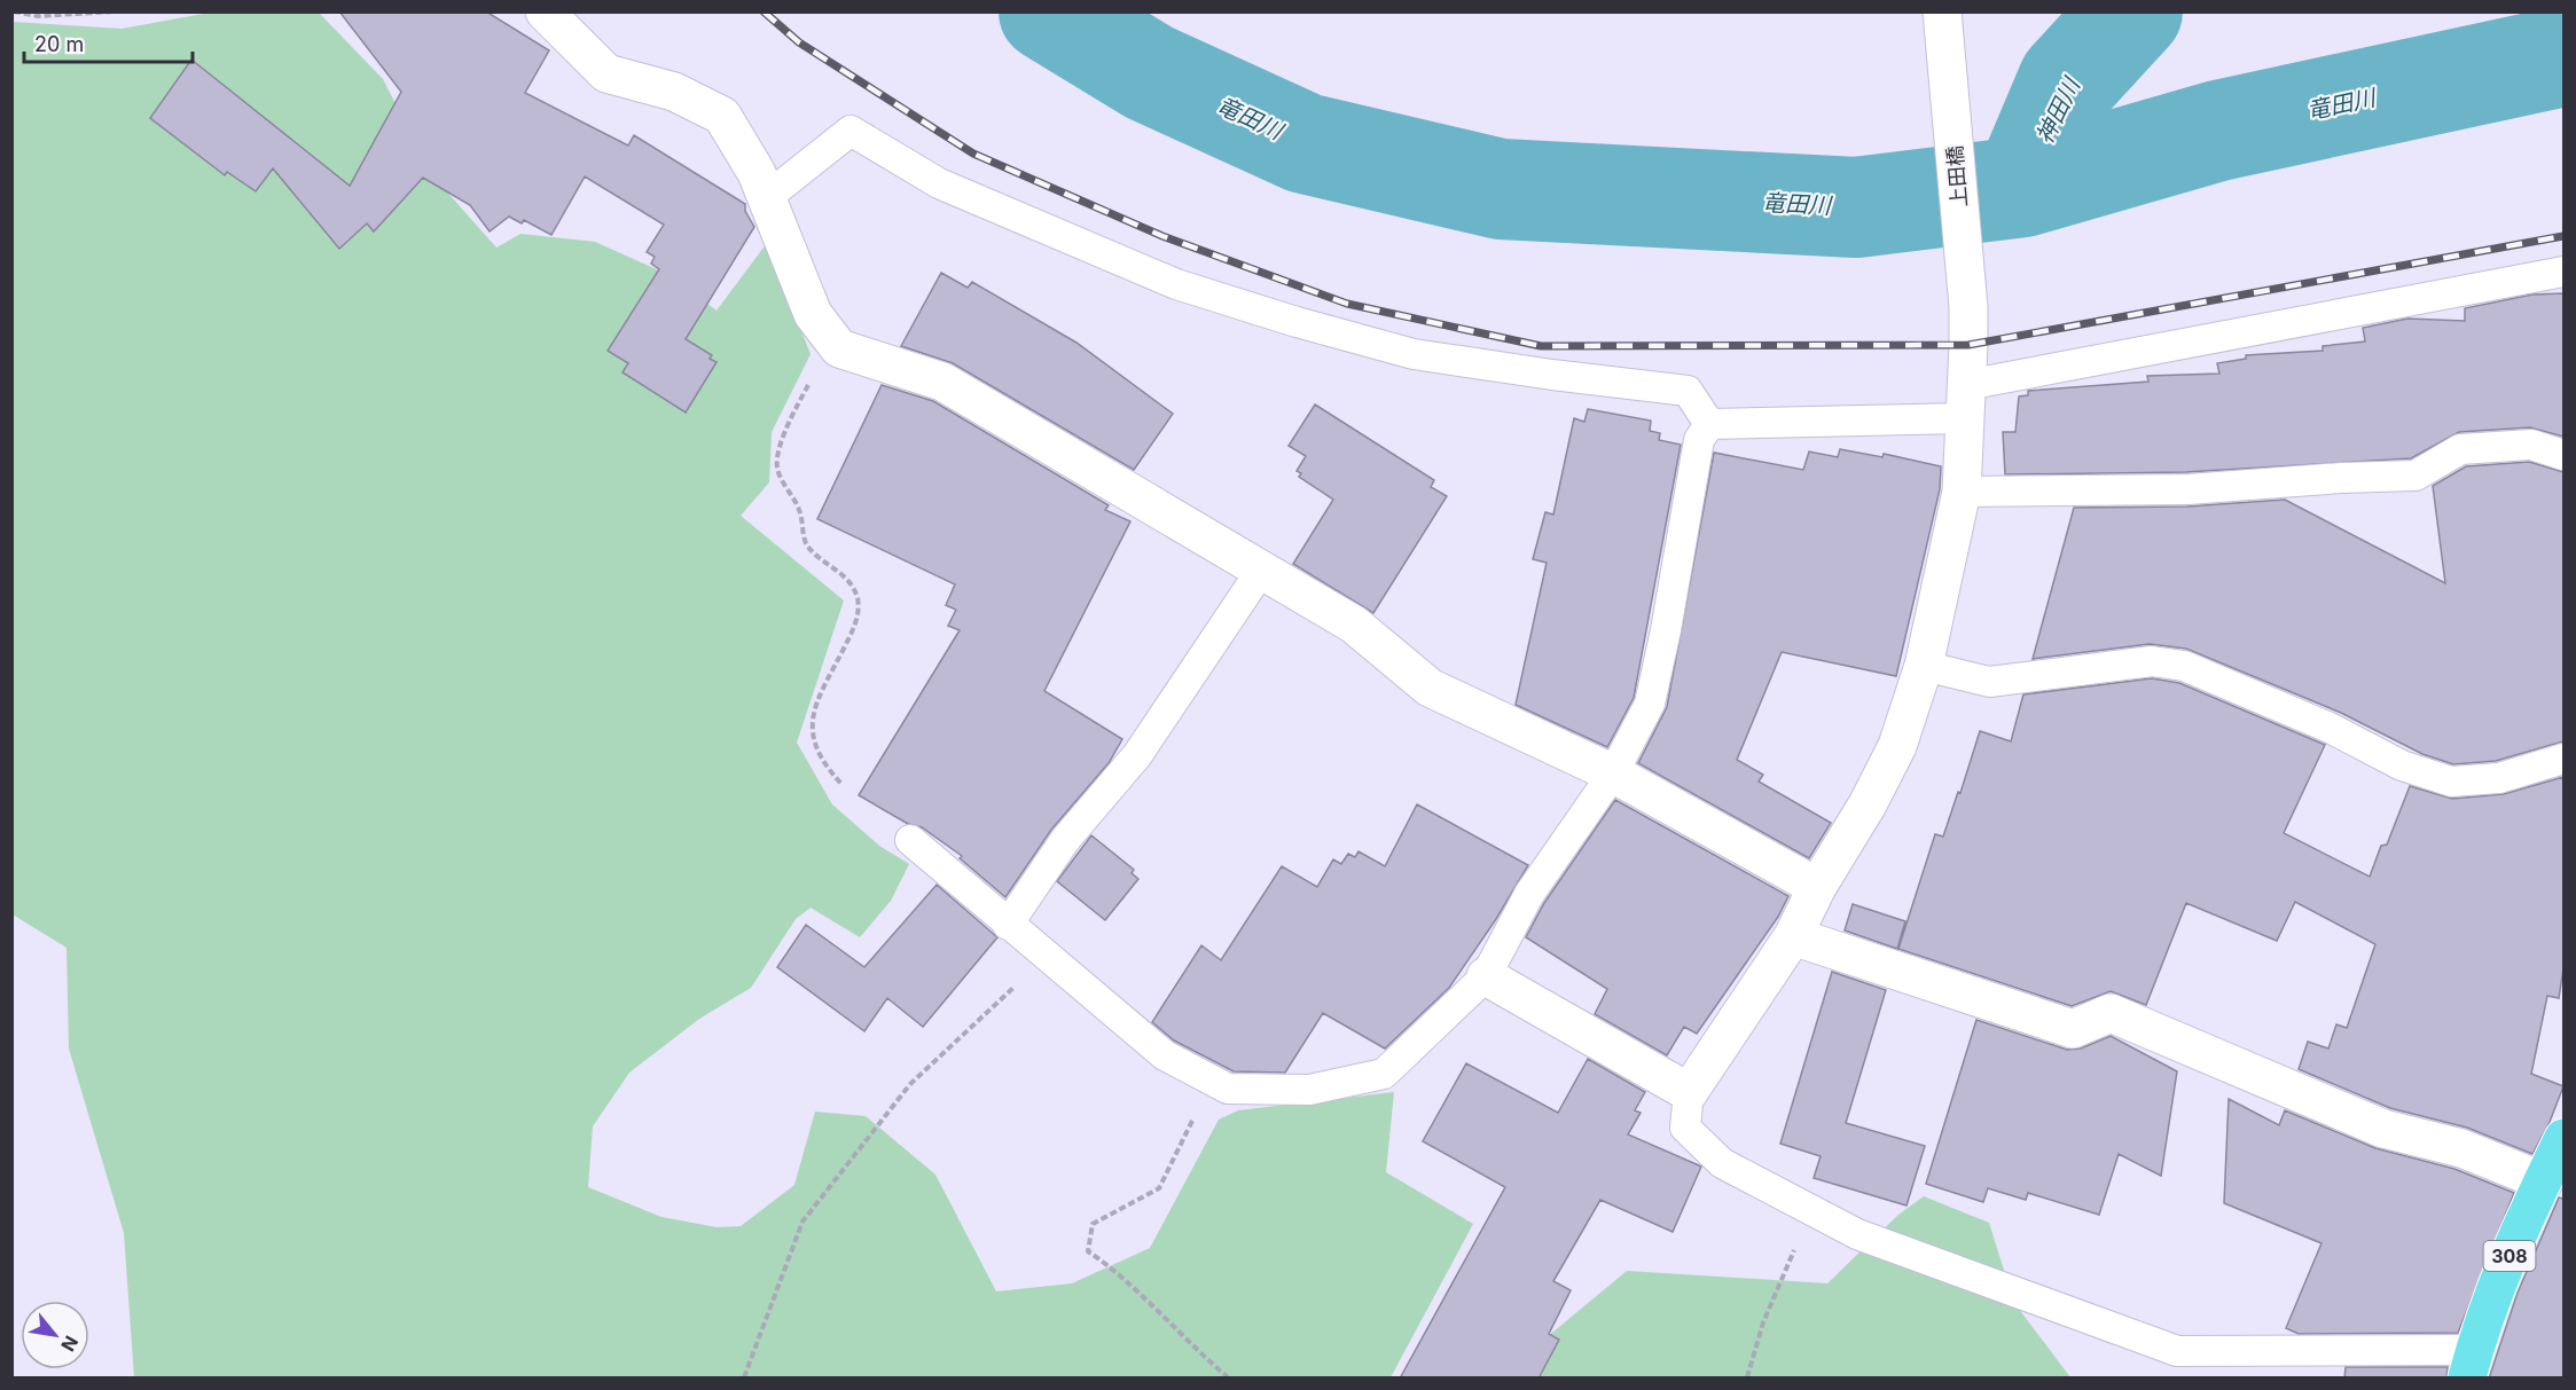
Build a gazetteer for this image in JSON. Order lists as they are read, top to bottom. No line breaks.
{"streets":{"highway":["308"],"street":["上田橋"]},"water":["竜田川","神田川"],"scale_bar":"20 m","north":"bottom right"}
